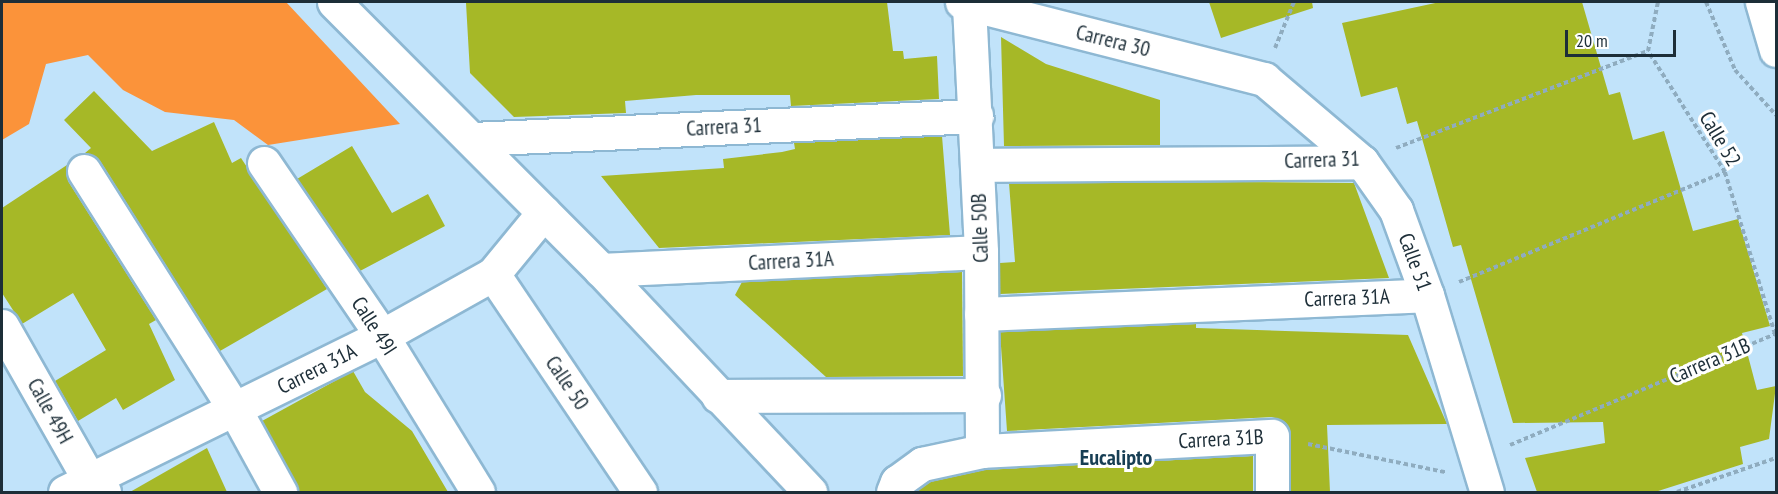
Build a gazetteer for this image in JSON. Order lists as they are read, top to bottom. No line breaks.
{"streets":{"street":["Carrera 30","Carrera 31","Calle 50B","Carrera 31A","Calle 51","Calle 49I","Carrera 31B","Calle 50","Calle 49H"],"path":["Calle 52"]},"crossings":[["Carrera 30","Calle 50B"],["Carrera 30","Calle 51"],["Carrera 31","Calle 52"],["Carrera 31","Calle 50B"],["Carrera 31","Calle 51"],["Calle 52","Carrera 31B"],["Calle 50B","Carrera 31A"],["Calle 50B","Carrera 31B"],["Carrera 31A","Calle 51"],["Carrera 31A","Calle 49I"],["Carrera 31A","Calle 50"],["Carrera 31A","Calle 49H"],["Calle 51","Carrera 31B"]],"districts":["Eucalipto"],"scale_bar":"20 m"}
